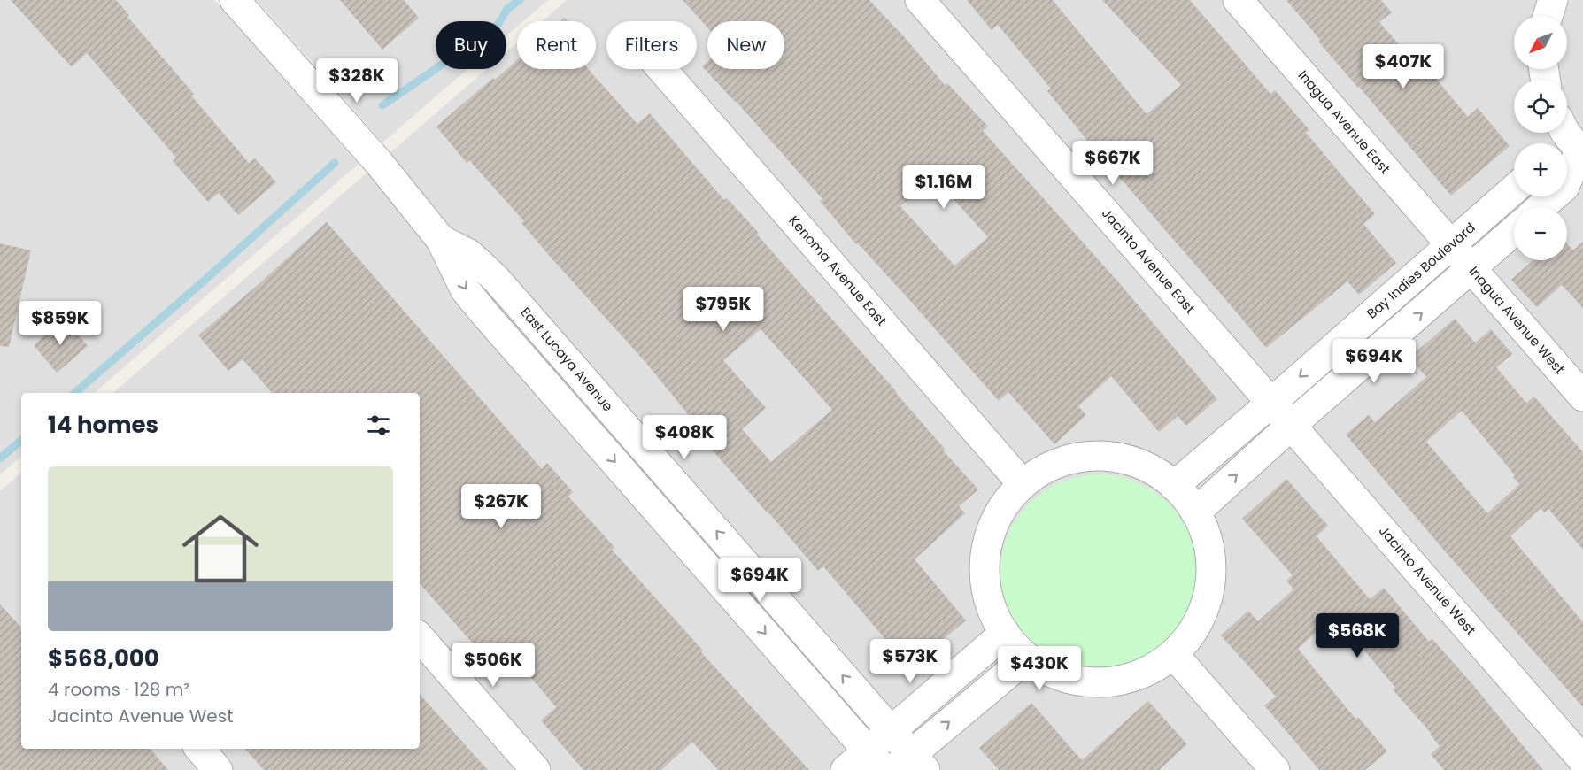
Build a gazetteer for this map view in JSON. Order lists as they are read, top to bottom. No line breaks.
{"streets":{"street":["Inagua Avenue East","Jacinto Avenue East","Kenoma Avenue East","Bay Indies Boulevard","Inagua Avenue West","East Lucaya Avenue","Jacinto Avenue West"]},"crossings":[["Inagua Avenue East","Bay Indies Boulevard"],["Inagua Avenue East","Inagua Avenue West"],["Jacinto Avenue East","Bay Indies Boulevard"],["Jacinto Avenue East","Jacinto Avenue West"],["Bay Indies Boulevard","Inagua Avenue West"],["Bay Indies Boulevard","Jacinto Avenue West"]],"north":"bottom left","page":{"map_buttons":["+","−"],"chip":["Buy","Rent","Filters","New"],"price":["$407K","$328K","$667K","$1.16M","$795K","$859K","$694K","$408K","$267K","$694K","$568K","$573K","$506K","$430K"],"heading":"14 homes","list":[{"name":"$568,000","note":"4 rooms · 128 m² · Jacinto Avenue West"}]}}
